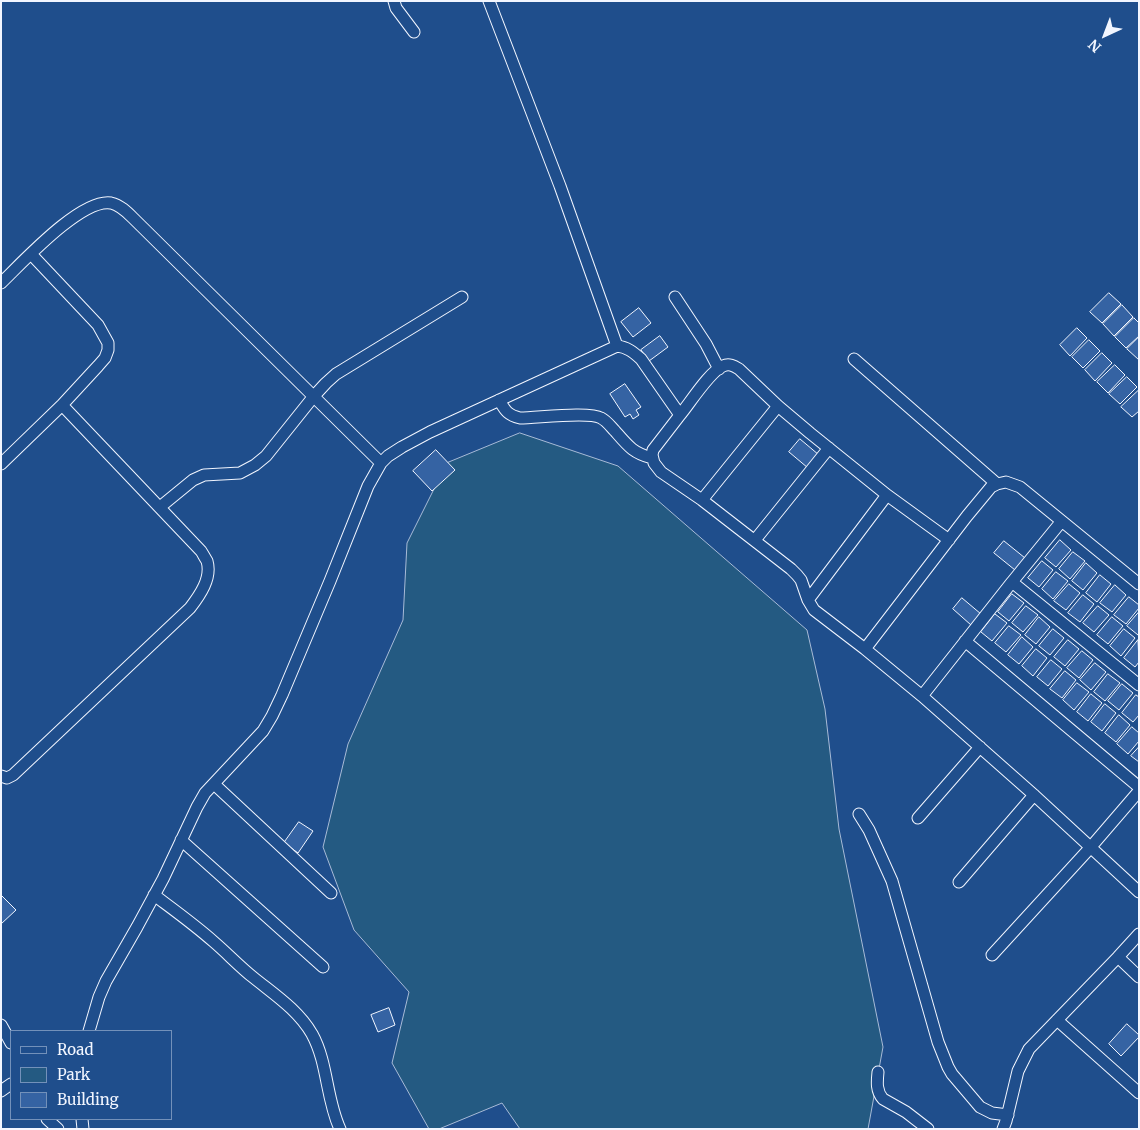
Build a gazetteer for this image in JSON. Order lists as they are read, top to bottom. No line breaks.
{"legend":["Road","Park","Building"],"north":"bottom left"}
